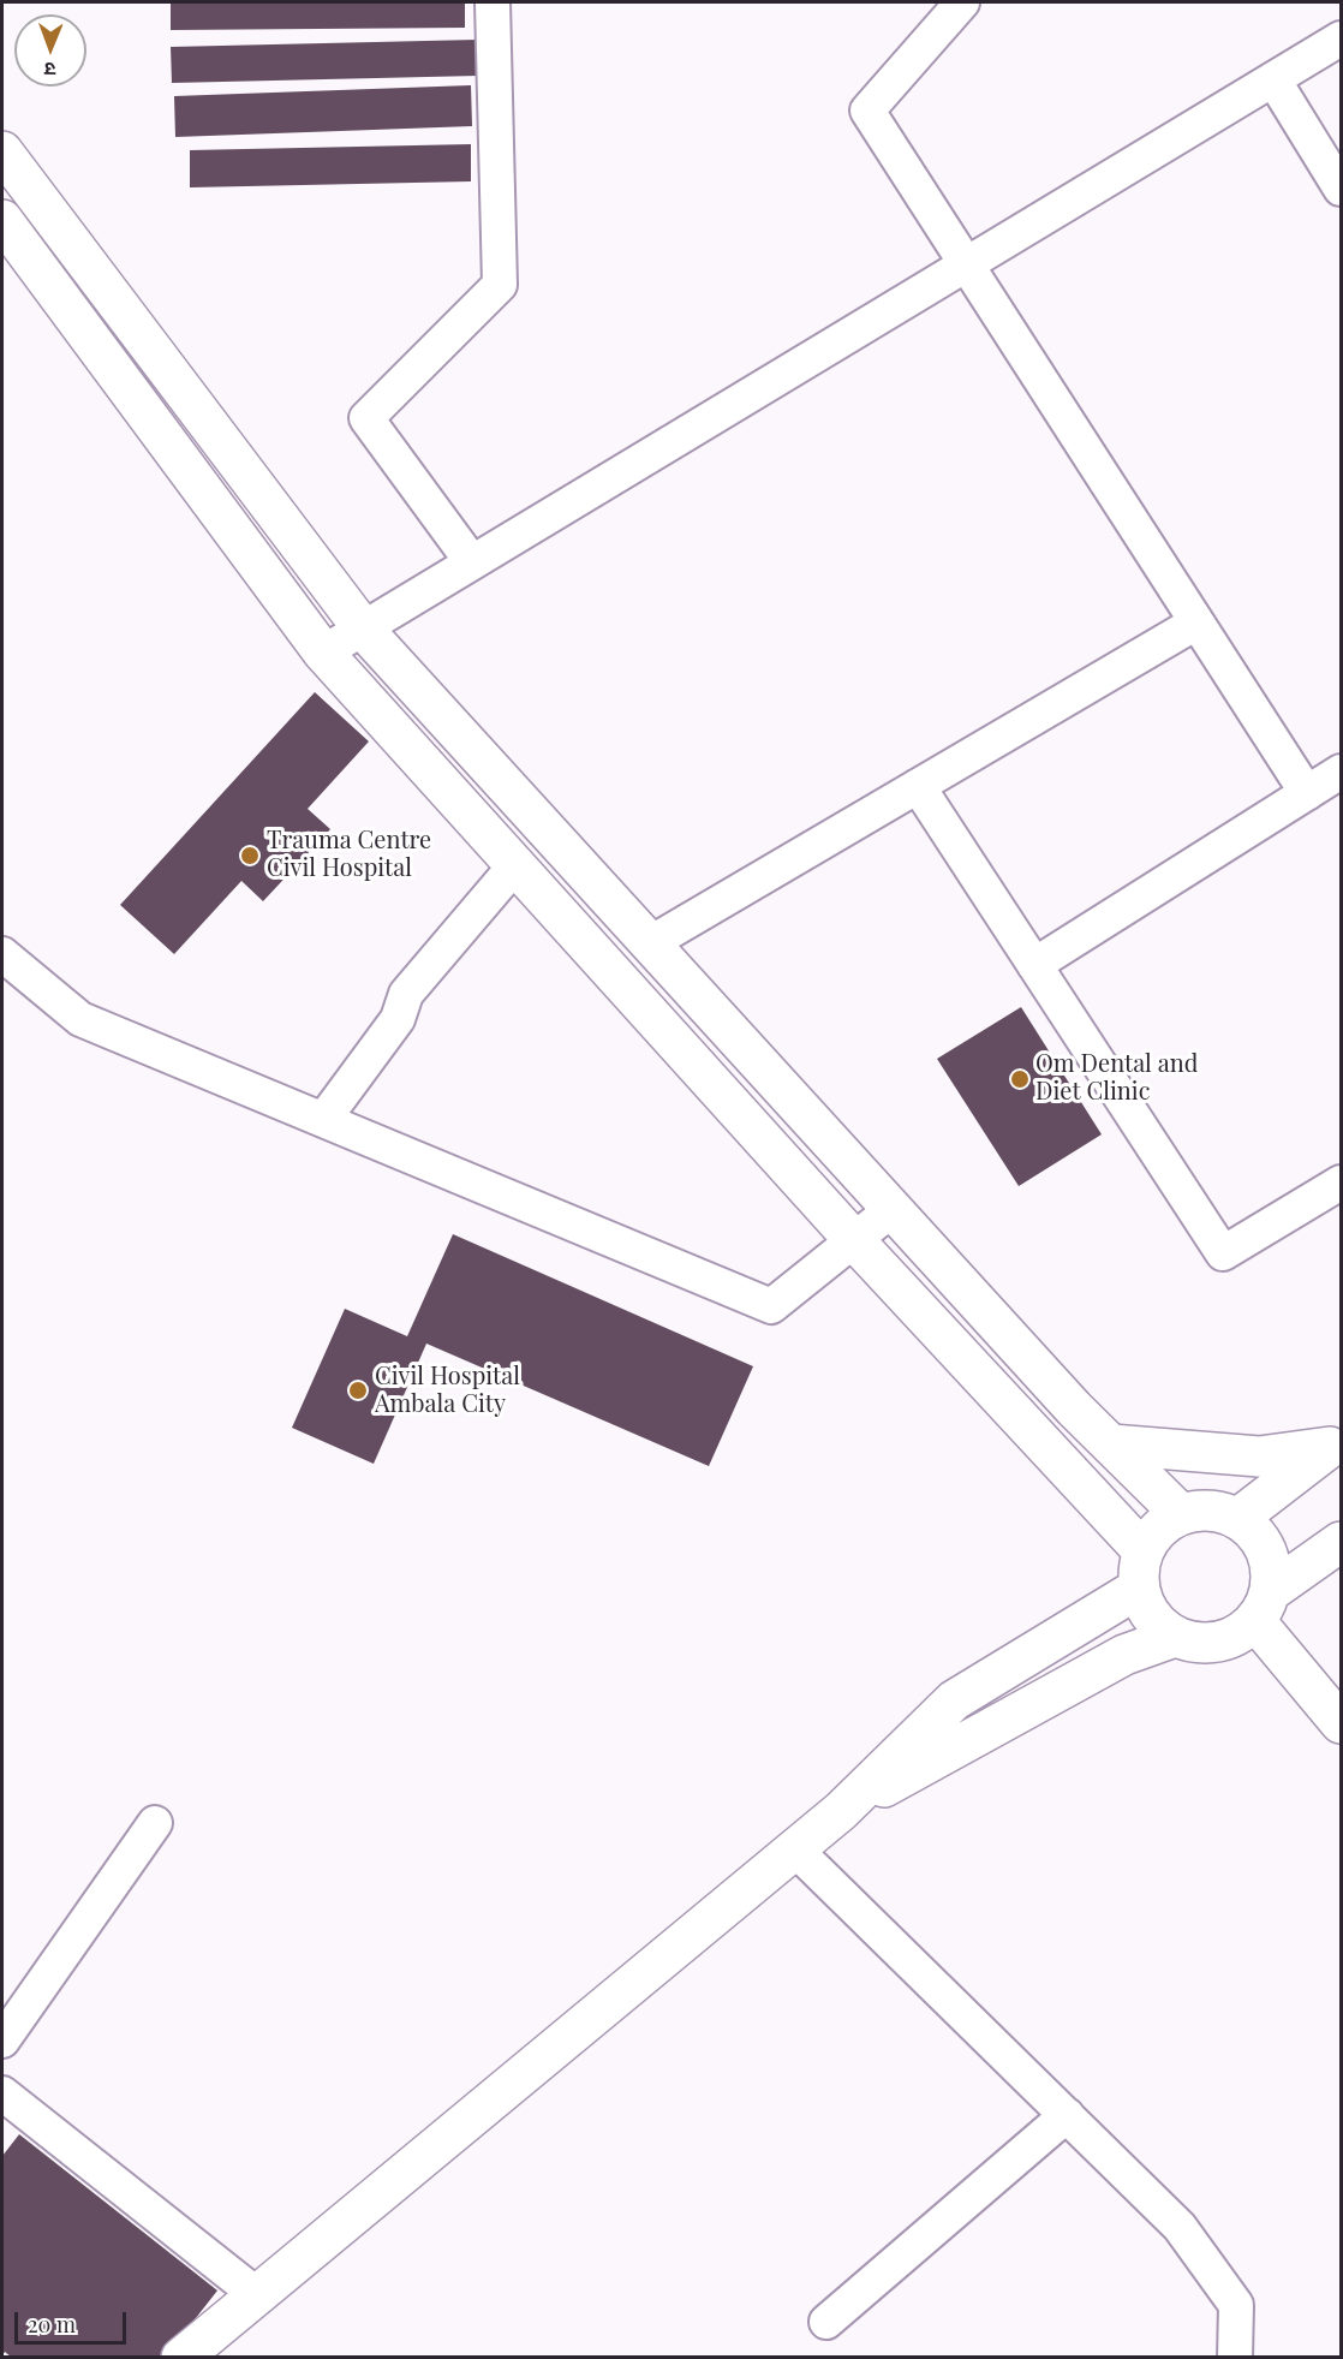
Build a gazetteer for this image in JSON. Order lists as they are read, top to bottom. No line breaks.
{"places":["Trauma Centre Civil Hospital","Om Dental and Diet Clinic","Civil Hospital Ambala City"],"scale_bar":"20 m","north":"bottom"}
